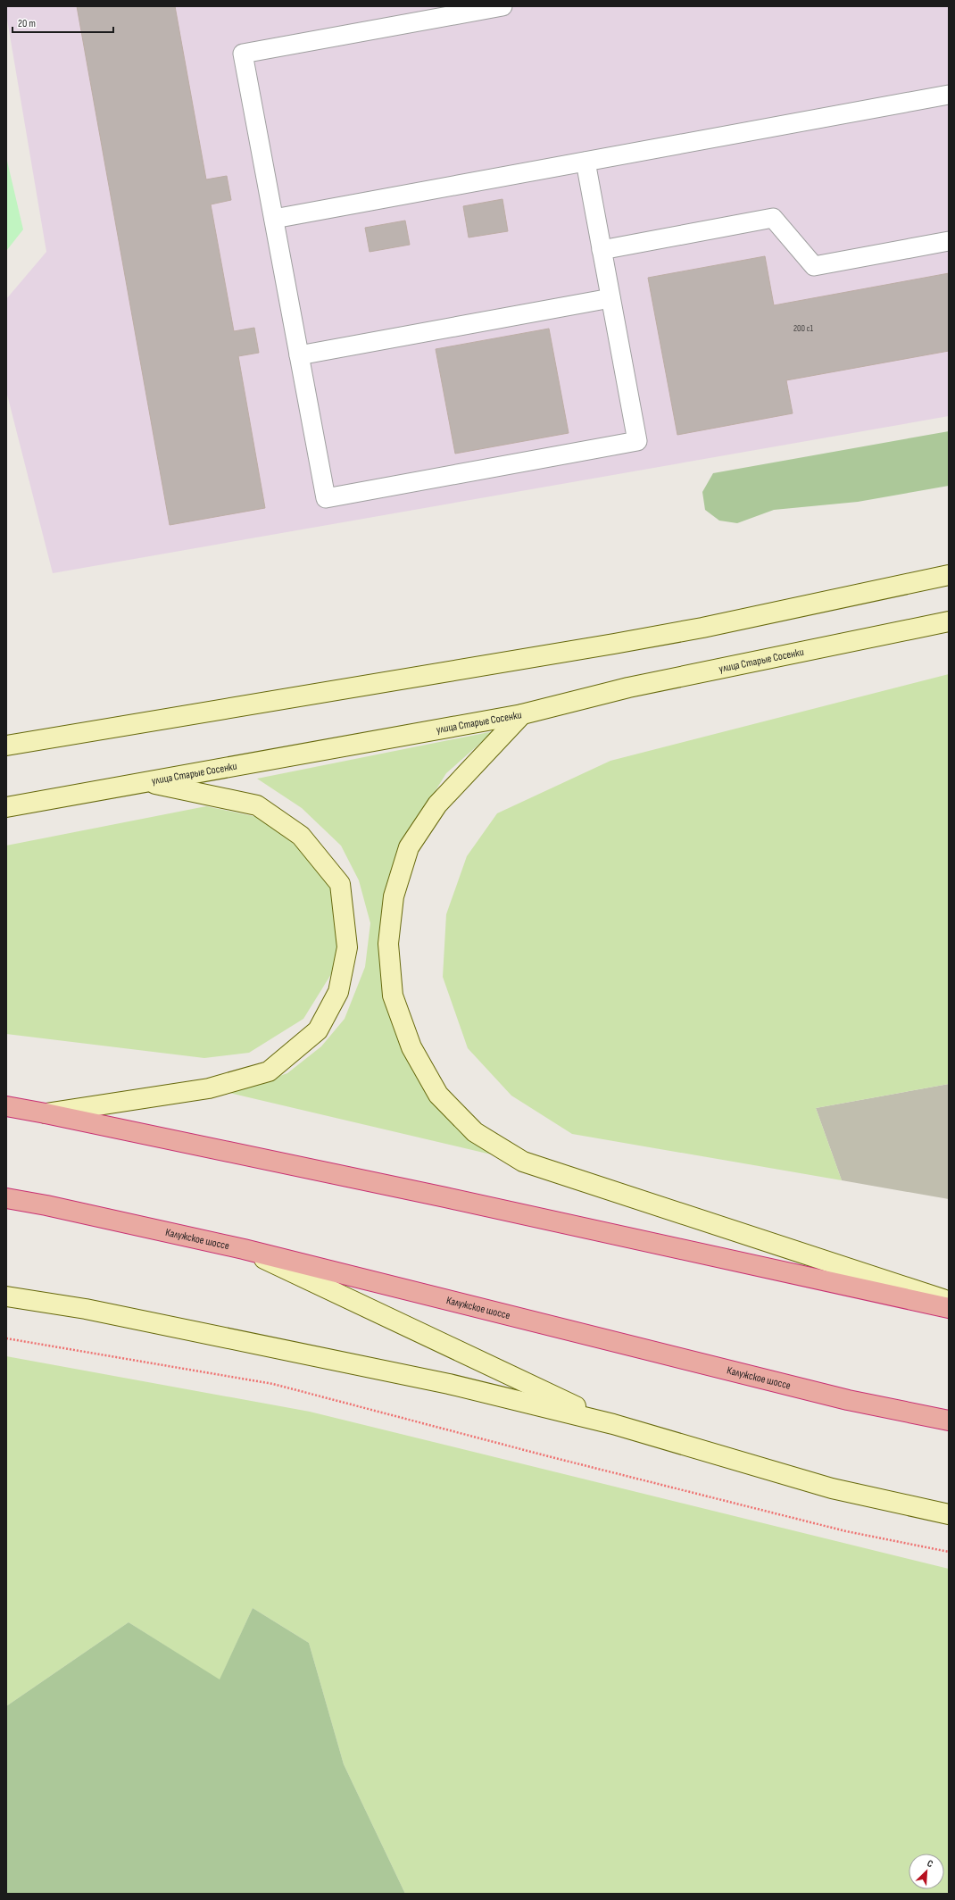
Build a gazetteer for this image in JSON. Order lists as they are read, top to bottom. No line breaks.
{"streets":{"highway":["Калужское шоссе"],"main road":["улица Старые Сосенки"]},"house_numbers":["200 с1"],"scale_bar":"20 m","north":"top right"}
